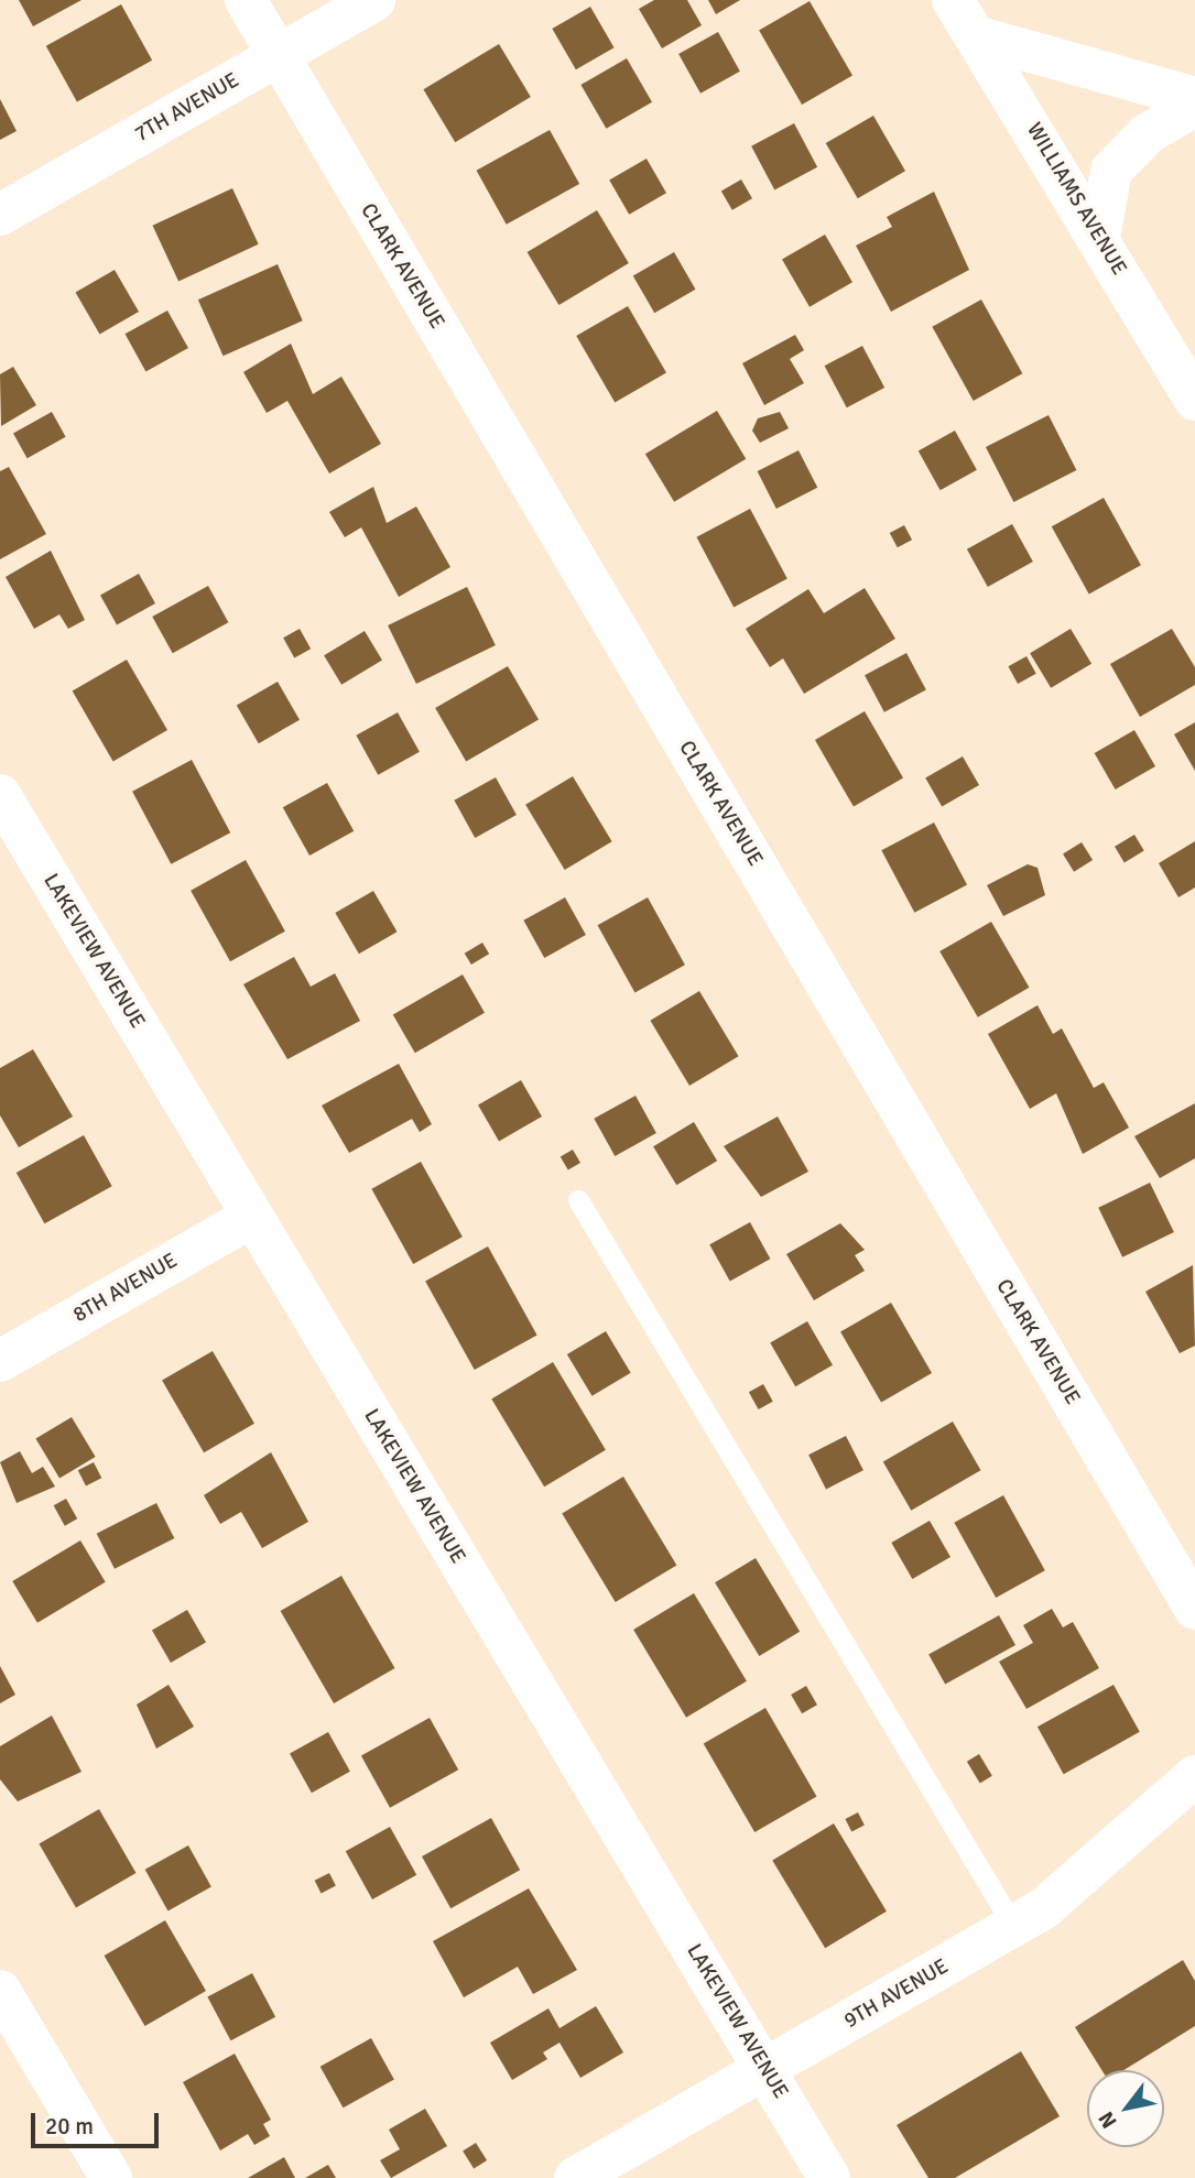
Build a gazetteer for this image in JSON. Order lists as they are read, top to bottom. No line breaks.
{"streets":{"street":["7TH AVENUE","WILLIAMS AVENUE","CLARK AVENUE","LAKEVIEW AVENUE","8TH AVENUE","9TH AVENUE"]},"crossings":[["7TH AVENUE","CLARK AVENUE"],["LAKEVIEW AVENUE","8TH AVENUE"],["LAKEVIEW AVENUE","9TH AVENUE"]],"scale_bar":"20 m","north":"bottom left"}
